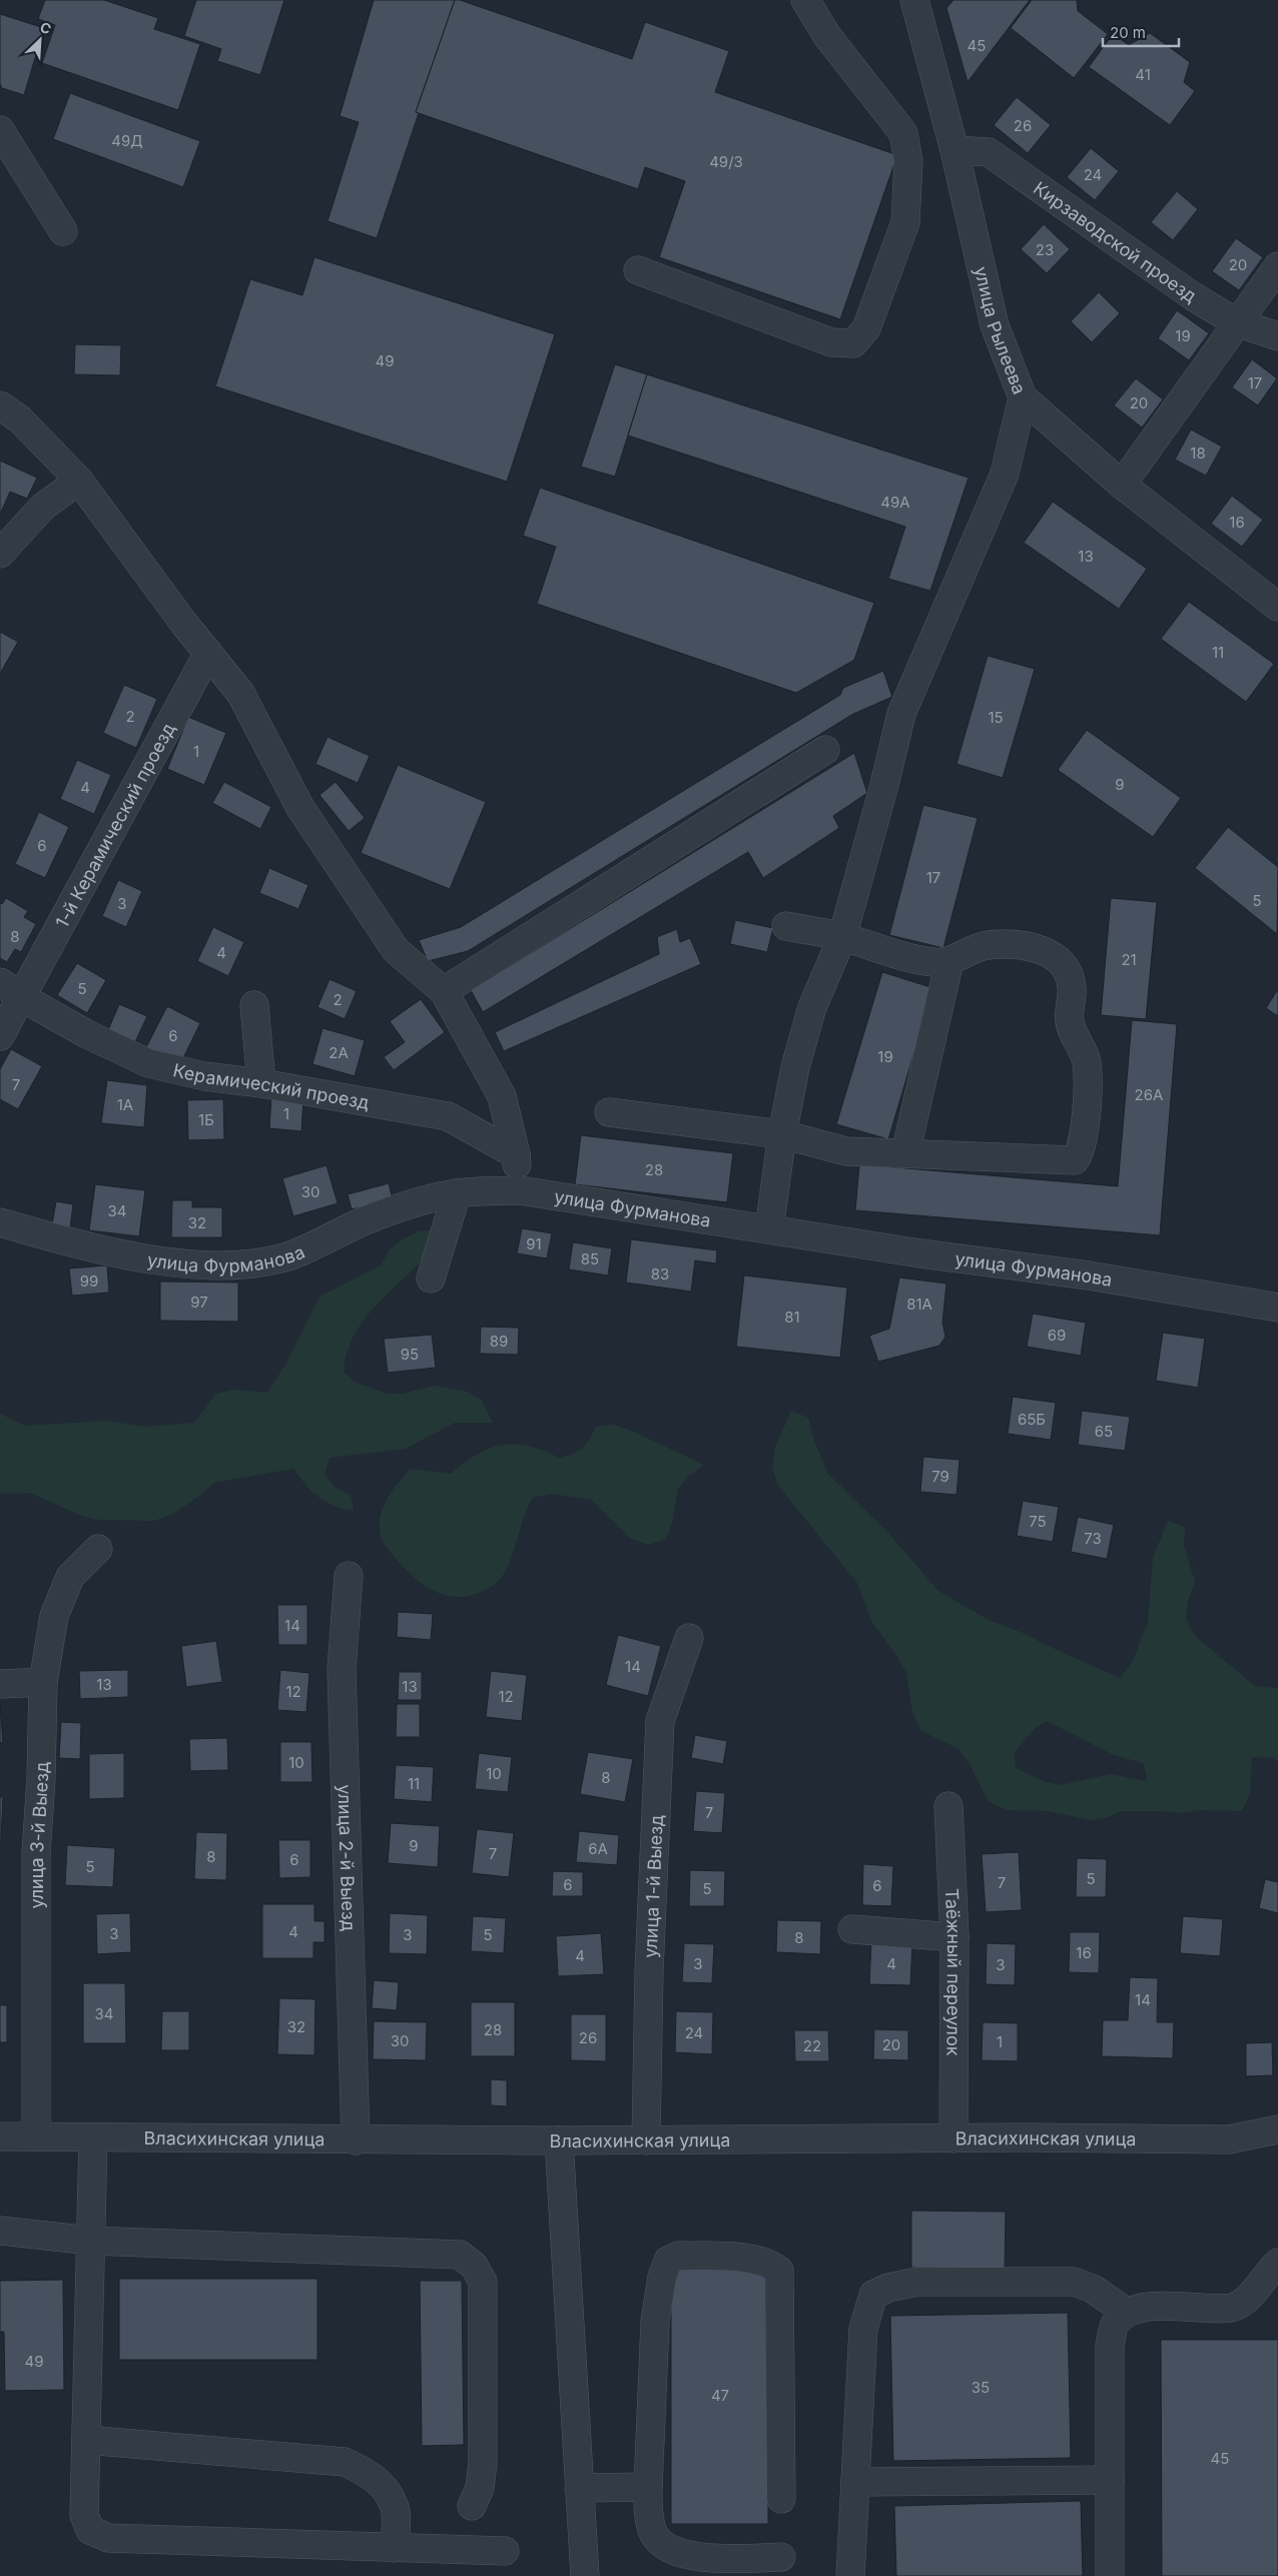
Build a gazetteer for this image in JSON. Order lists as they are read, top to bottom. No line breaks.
{"streets":{"street":["Кирзаводской проезд","улица Рылеева","1-й Керамический проезд","Керамический проезд","улица Фурманова","улица 3-й Выезд","улица 2-й Выезд","улица 1-й Выезд","Таёжный переулок","Власихинская улица"]},"crossings":[["Кирзаводской проезд","улица Рылеева"],["1-й Керамический проезд","Керамический проезд"],["улица 3-й Выезд","Власихинская улица"],["улица 2-й Выезд","Власихинская улица"],["улица 1-й Выезд","Власихинская улица"],["Таёжный переулок","Власихинская улица"]],"house_numbers":["45","41","26","49Д","49/3","24","23","20","19","49","17","20","18","49А","16","13","11","2","15","1","9","4","6","17","5","3","8","4","21","5","2","6","2А","19","7","26А","1А","1","1Б","28","30","34","32","91","85","83","99","97","81А","81","69","89","95","65Б","65","79","75","73","14","14","13","13","12","12","10","10","8","11","7","9","6А","7","8","6","5","5","7","6","6","5","4","3","3","5","8","16","4","3","4","3","14","34","32","28","24","26","30","1","20","22","49","35","47","45"],"scale_bar":"20 m","north":"top right"}
